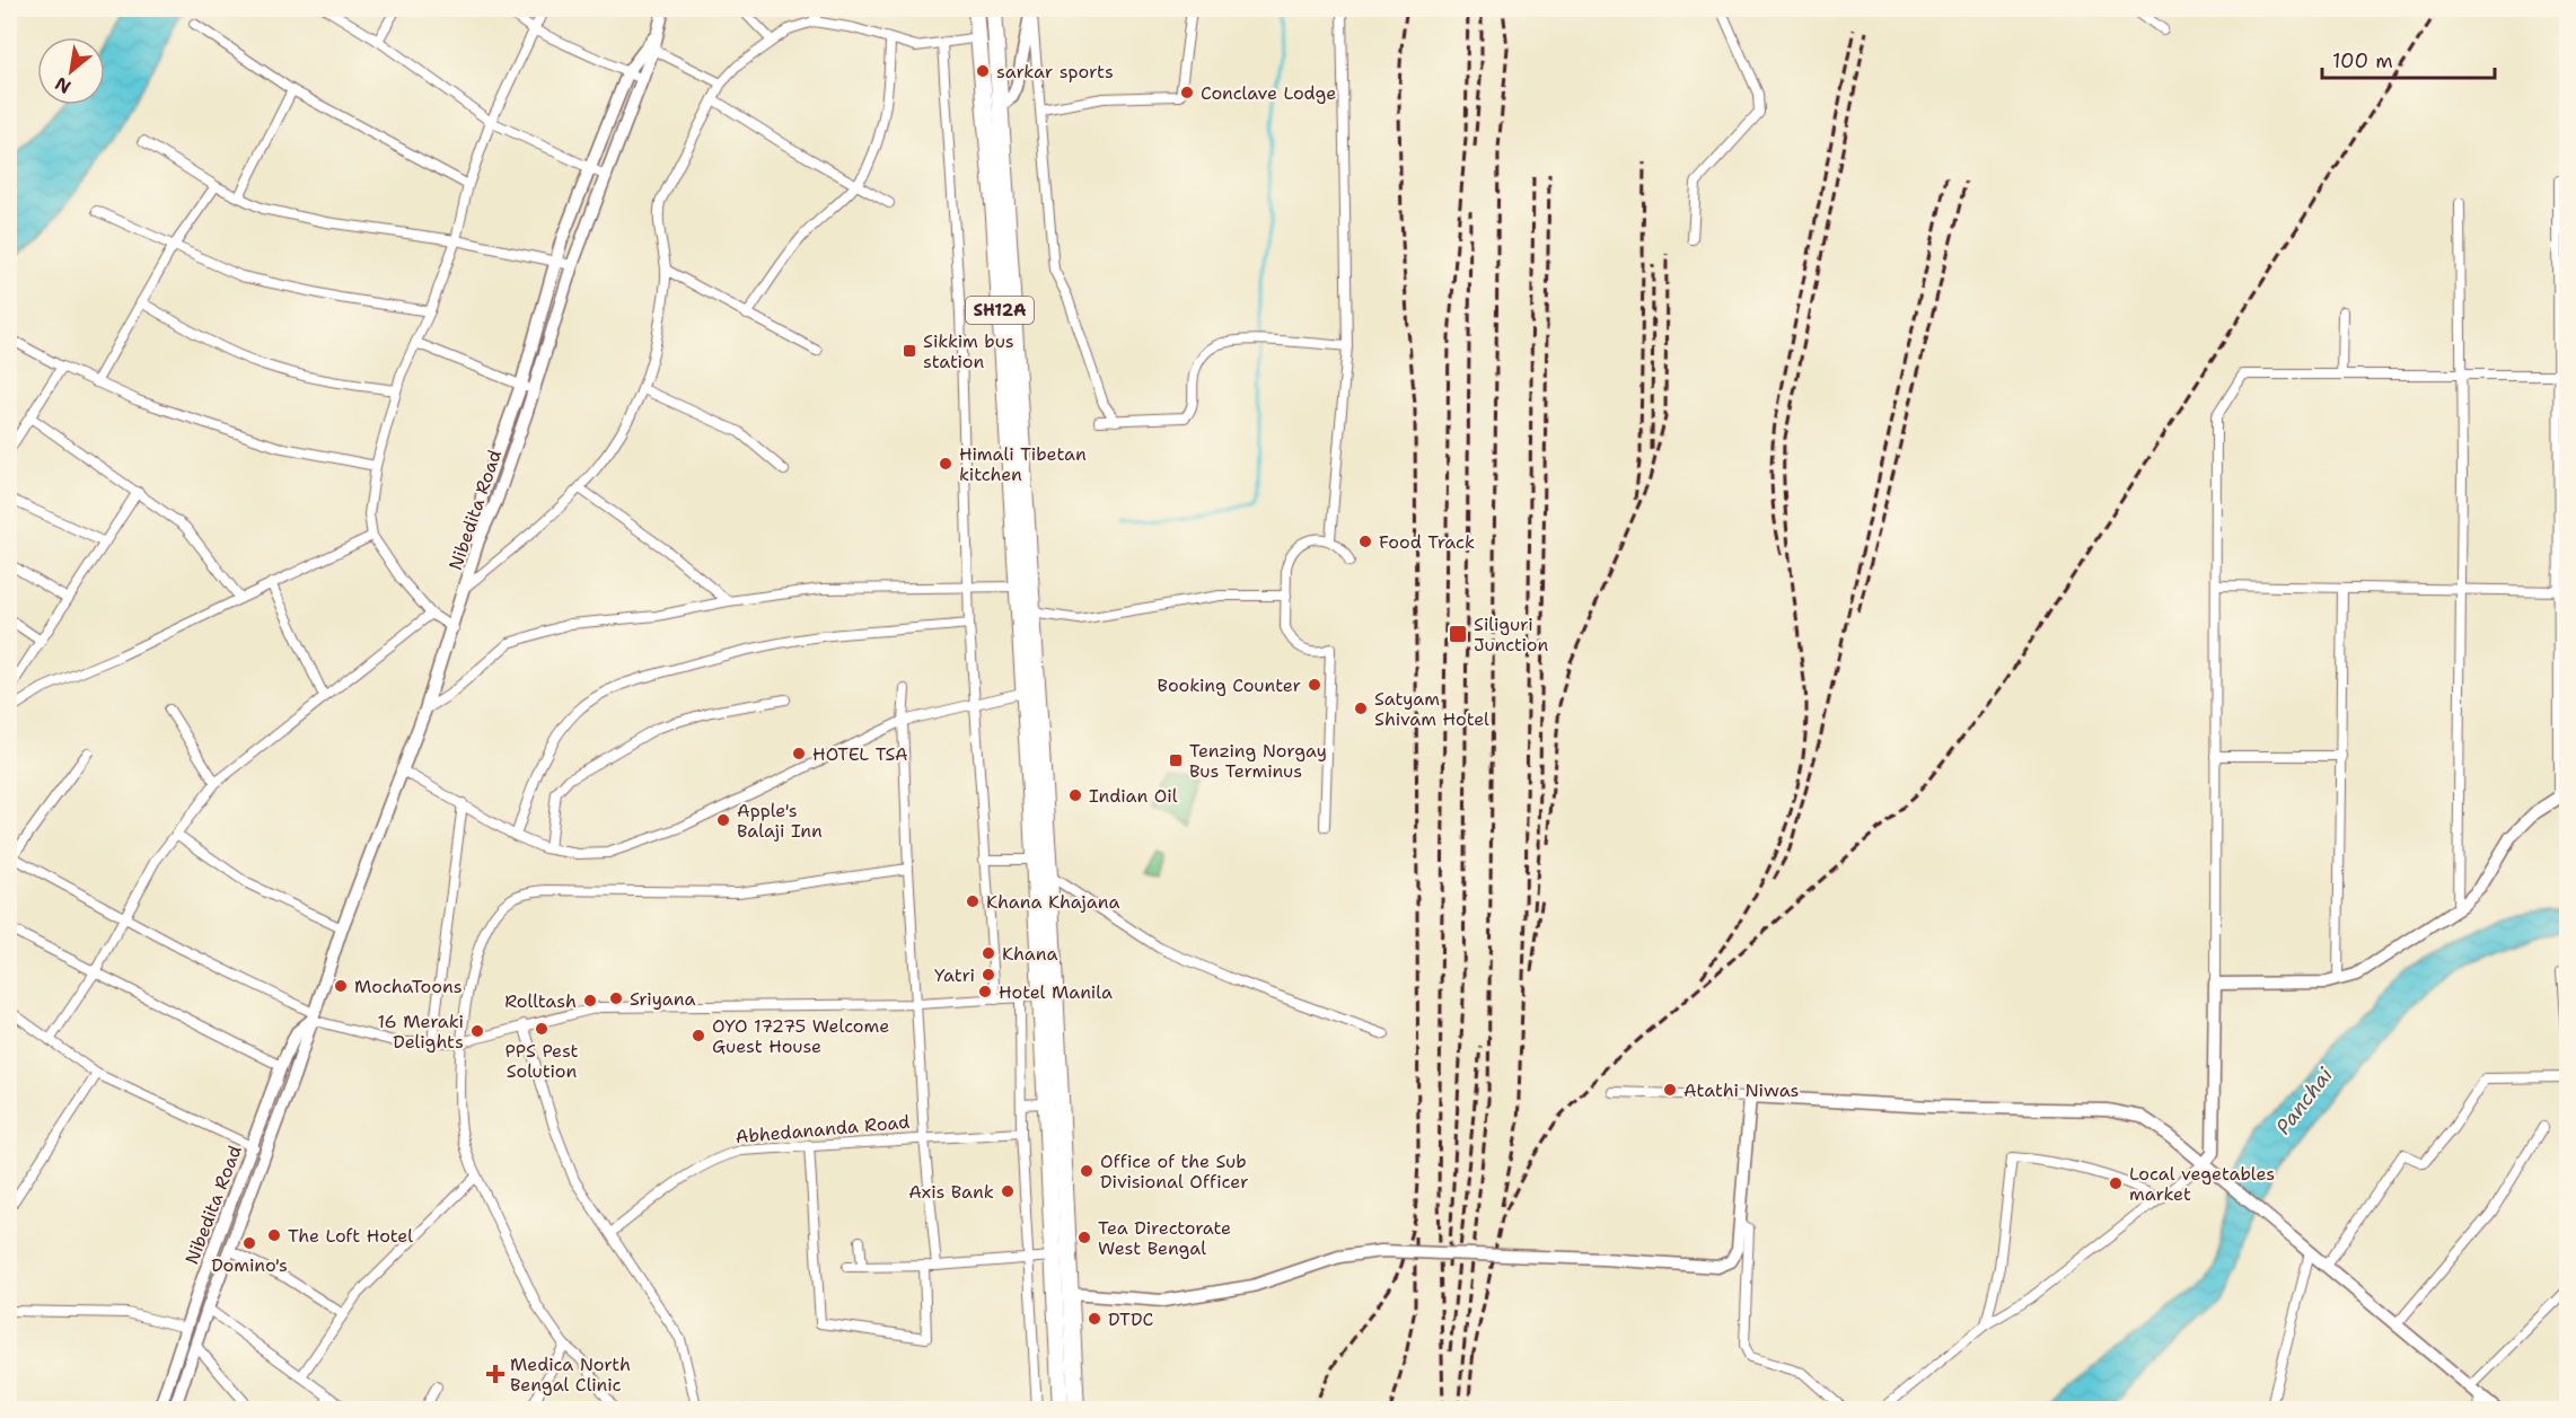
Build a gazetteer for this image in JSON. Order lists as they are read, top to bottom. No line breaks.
{"streets":{"main road":["SH12A"],"street":["Nibedita Road","Abhedananda Road"]},"water":["Panchai"],"places":{"other":["sarkar sports","Conclave Lodge","Himali Tibetan kitchen","Food Track","Booking Counter","Satyam Shivam Hotel","HOTEL TSA","Indian Oil","Apple's Balaji Inn","Khana Khajana","Khana","Yatri","MochaToons","Hotel Manila","Sriyana","Rolltash","PPS Pest Solution","16 Meraki Delights","OYO 17275 Welcome Guest House","Atathi Niwas","Office of the Sub Divisional Officer","Local vegetables market","Axis Bank","The Loft Hotel","Tea Directorate West Bengal","Domino's","DTDC"],"transit":["Sikkim bus station","Siliguri Junction","Tenzing Norgay Bus Terminus"],"health":["Medica North Bengal Clinic"]},"scale_bar":"100 m","north":"bottom left"}
